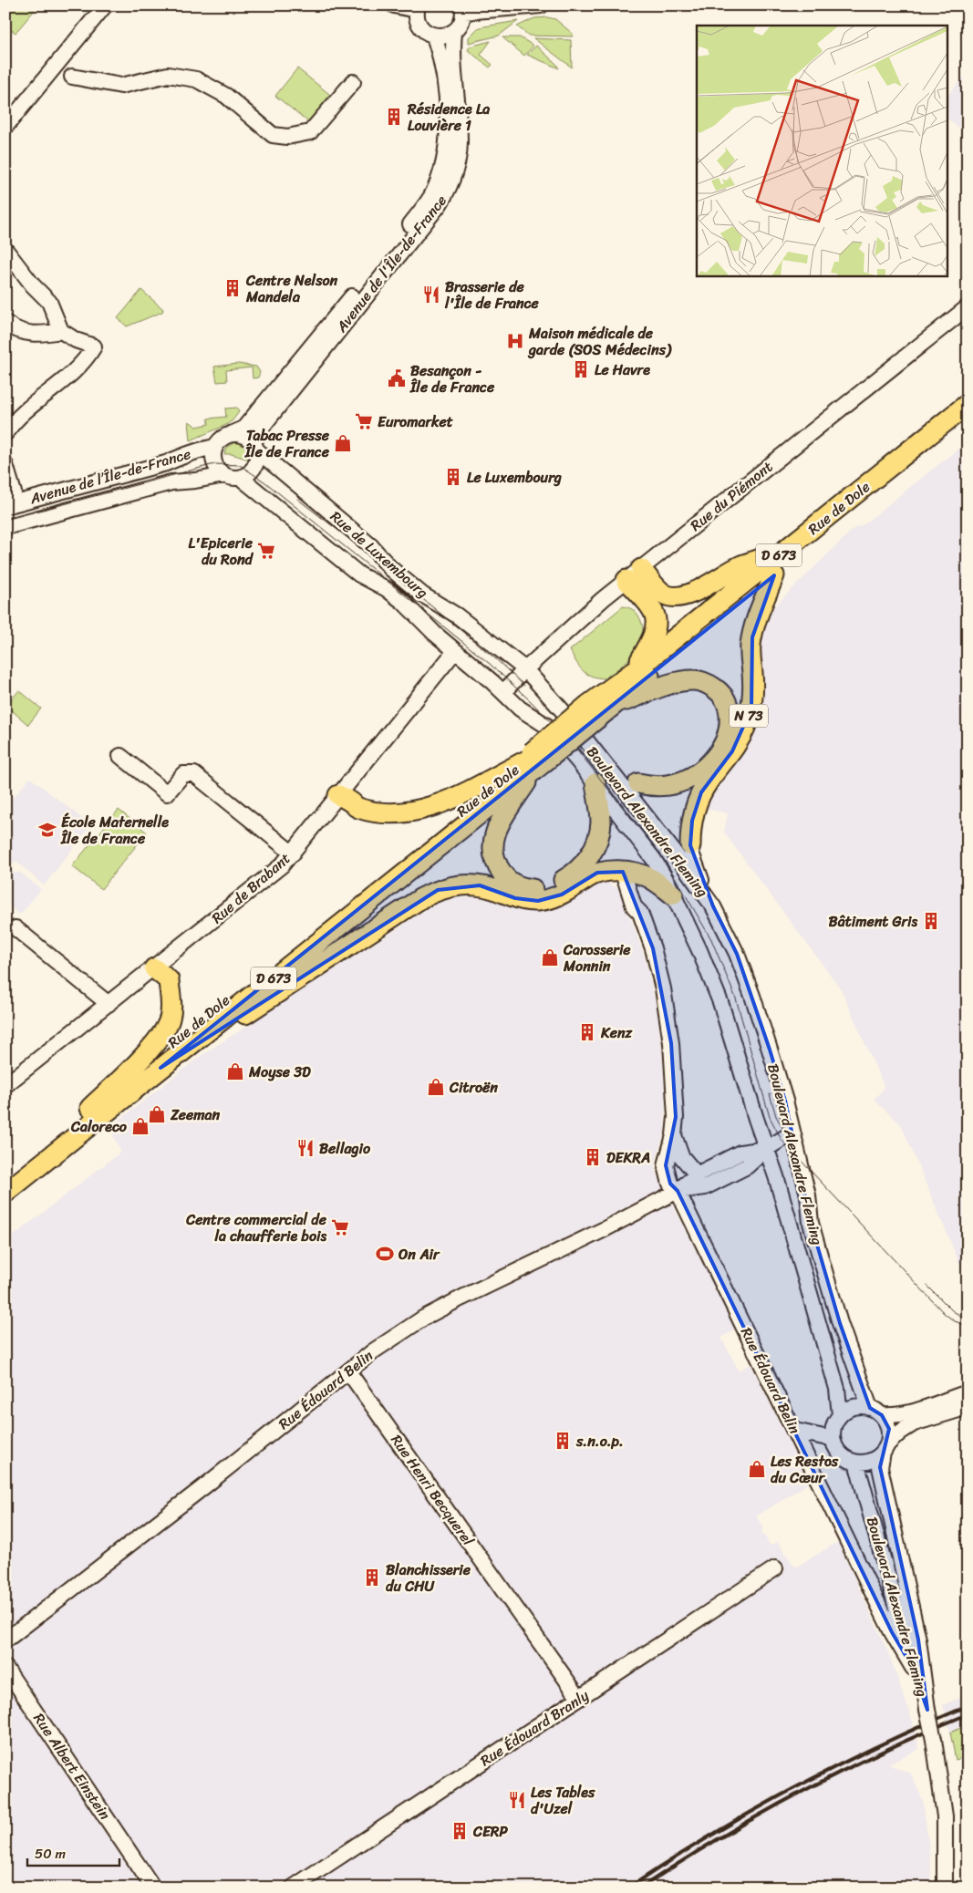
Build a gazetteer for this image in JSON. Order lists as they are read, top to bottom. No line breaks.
{"streets":{"main road":["Rue de Dole","D 673","N 73"],"street":["Avenue de l'Île-de-France","Avenue de l’Île-de-France","Rue du Piémont","Rue de Luxembourg","Boulevard Alexandre Fleming","Rue de Brabant","Rue Édouard Belin","Rue Henri Becquerel","Rue Édouard Branly","Rue Albert Einstein"]},"crossings":[["Avenue de l'Île-de-France","Avenue de l’Île-de-France"],["Avenue de l'Île-de-France","Rue de Luxembourg"],["Avenue de l’Île-de-France","Rue de Luxembourg"],["Rue du Piémont","Rue de Luxembourg"],["Rue du Piémont","Boulevard Alexandre Fleming"],["Rue de Dole","N 73"],["Rue de Luxembourg","Boulevard Alexandre Fleming"],["Rue de Luxembourg","Rue de Brabant"],["N 73","Boulevard Alexandre Fleming"],["Boulevard Alexandre Fleming","Rue Édouard Belin"],["Rue Édouard Belin","Rue Henri Becquerel"],["Rue Henri Becquerel","Rue Édouard Branly"]],"places":{"building":["Résidence La Louvière 1","Centre Nelson Mandela","Le Havre","Le Luxembourg","Bâtiment Gris","Kenz","DEKRA","s.n.o.p.","Blanchisserie du CHU","CERP"],"restaurant":["Brasserie de l'Île de France","Bellagio","Les Tables d'Uzel"],"hospital":["Maison médicale de garde (SOS Médecins)"],"public building":["Besançon - Île de France"],"supermarket":["Euromarket","L'Epicerie du Rond","Centre commercial de la chaufferie bois"],"shop":["Tabac Presse Île de France","Carosserie Monnin","Moyse 3D","Citroën","Zeeman","Caloreco","Les Restos du Cœur"],"school or university":["École Maternelle Île de France"],"sports":["On Air"]},"scale_bar":"50 m"}
